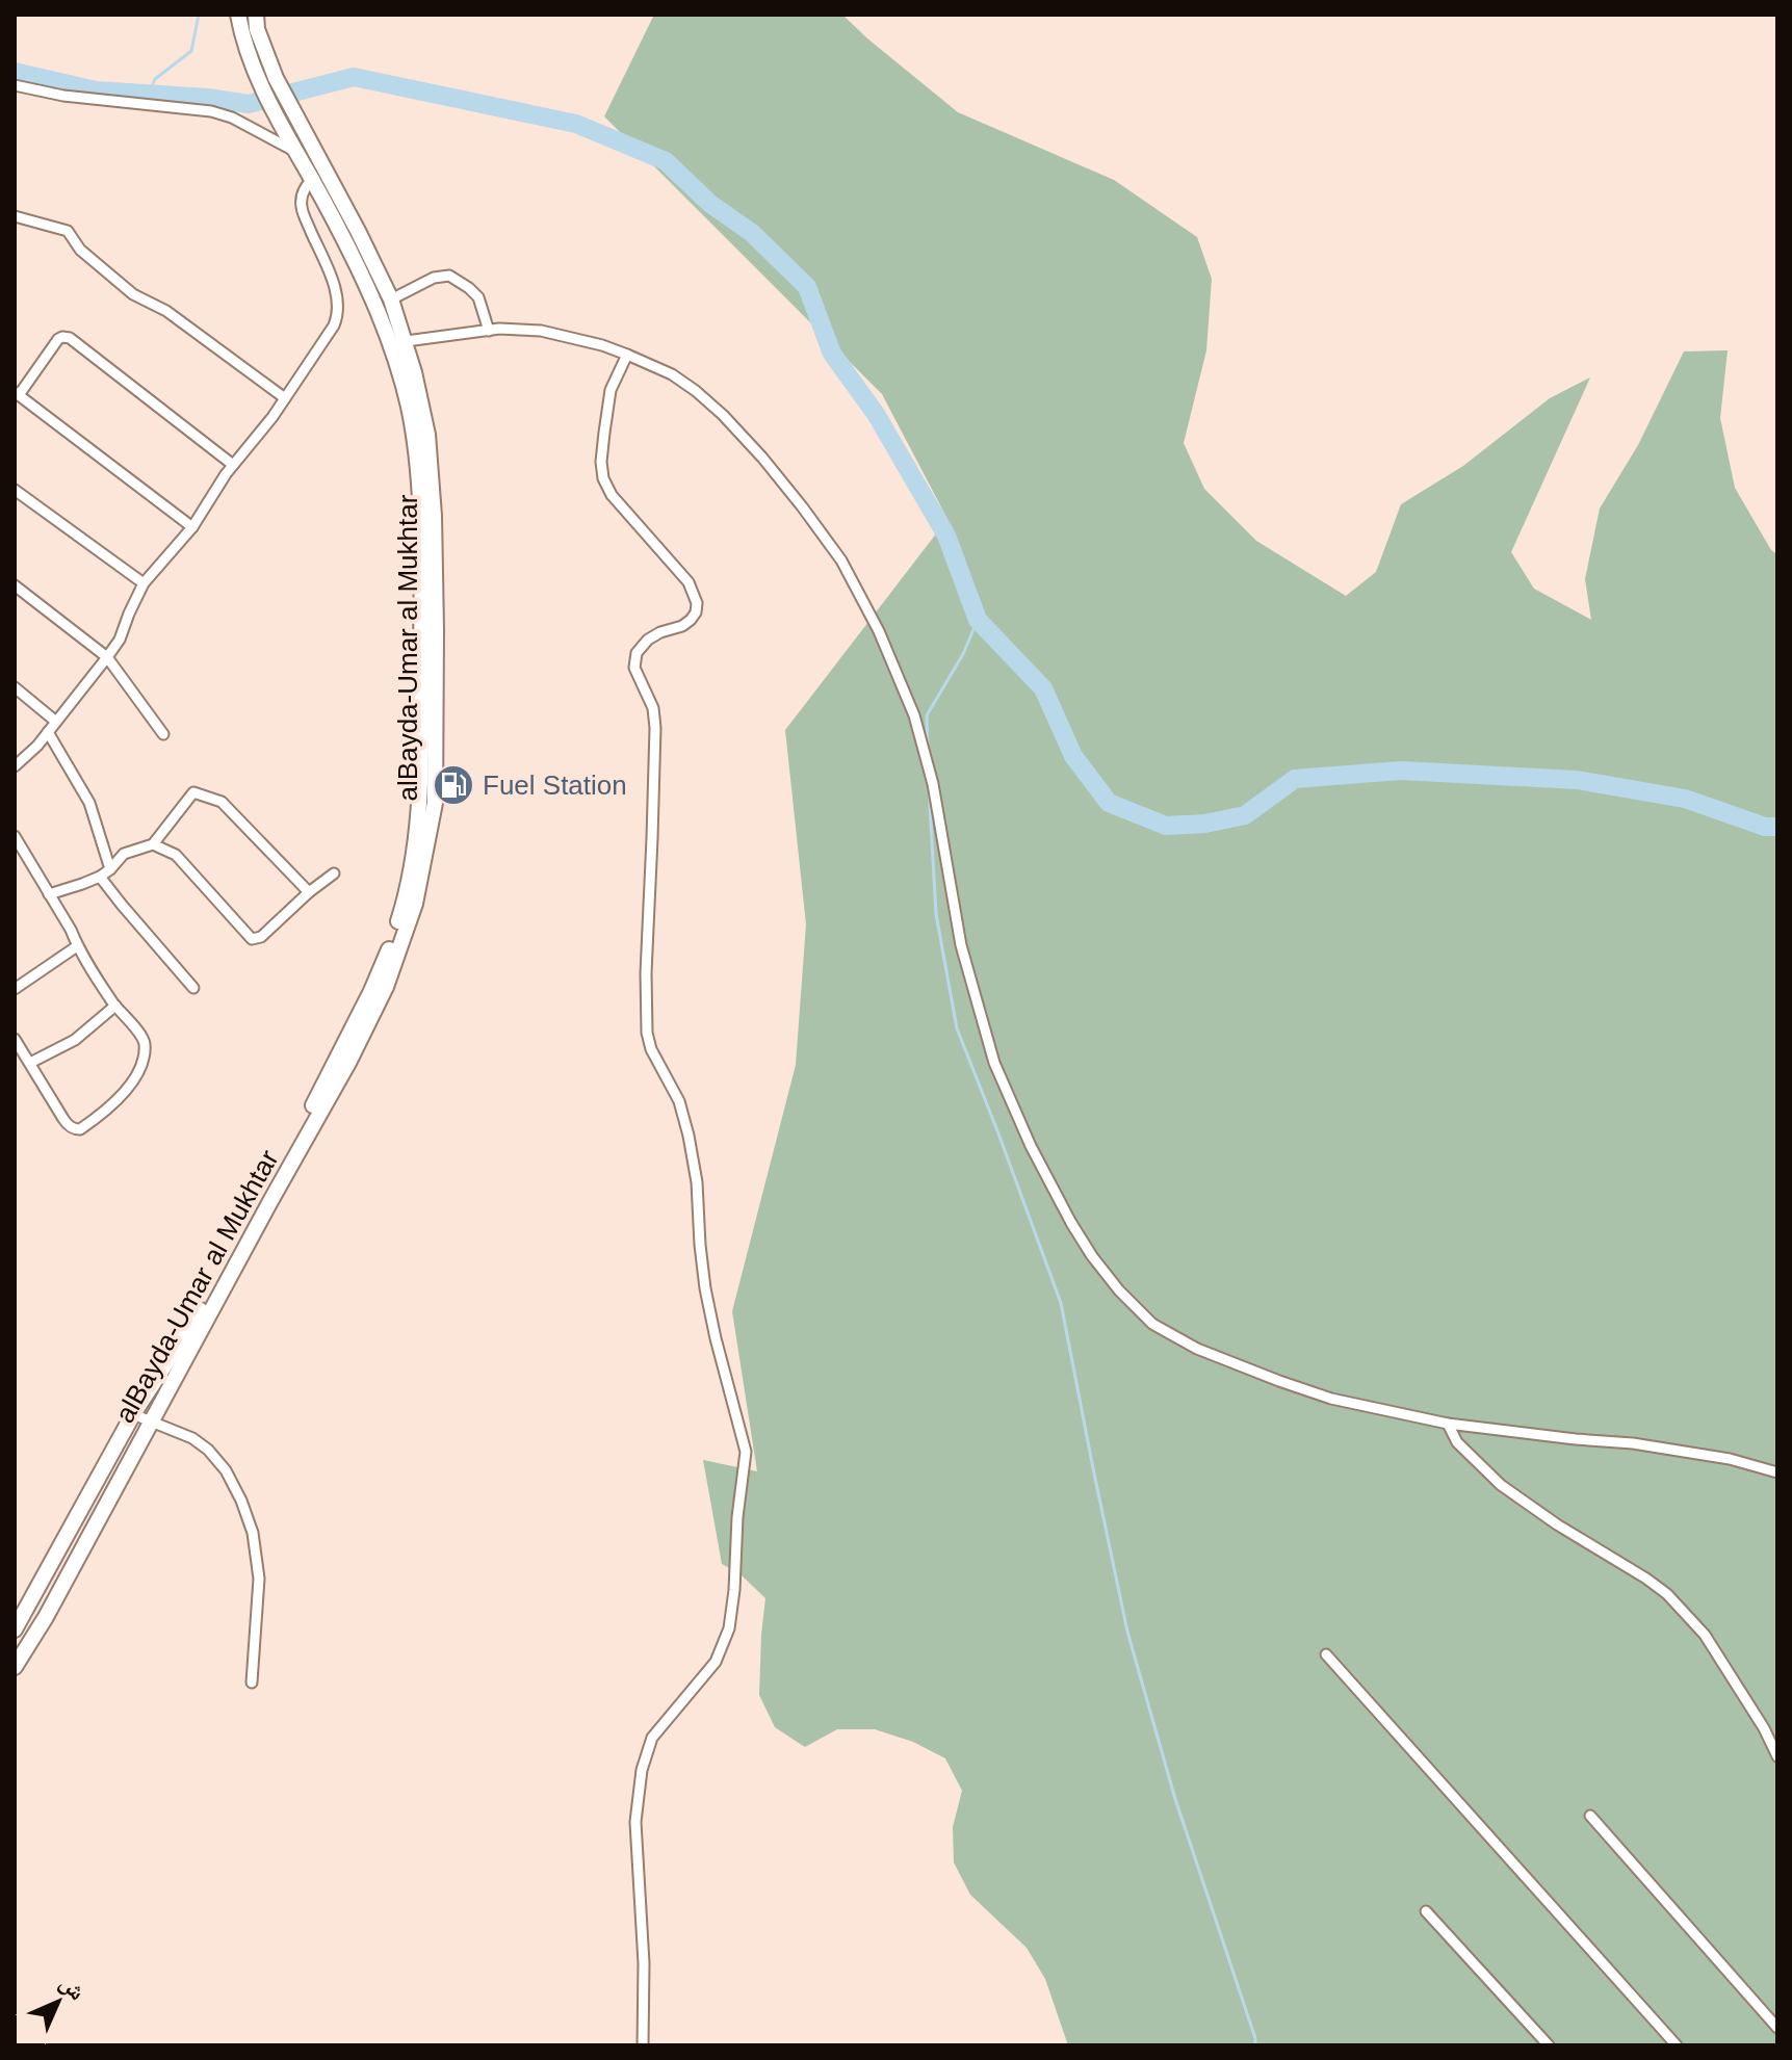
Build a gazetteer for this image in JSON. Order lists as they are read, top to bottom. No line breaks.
{"streets":{"main road":["alBayda-Umar al Mukhtar"]},"places":{"fuel station":["Fuel Station"]},"north":"top right"}
